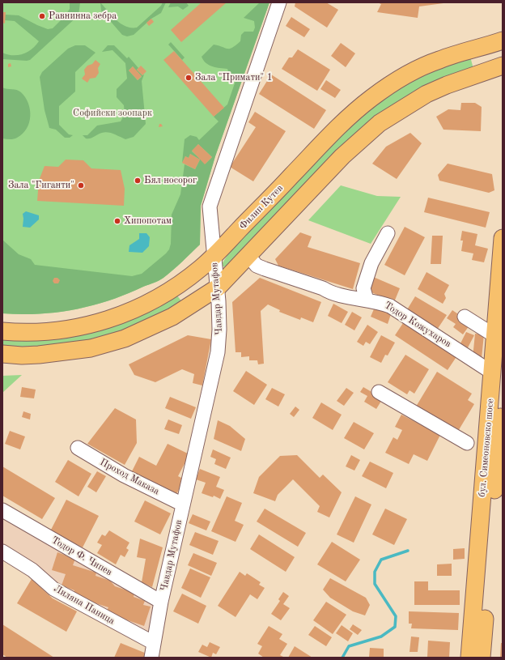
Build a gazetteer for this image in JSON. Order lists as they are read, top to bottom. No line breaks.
{"streets":{"main road":["Филип Кутев","бул. Симеоновско шосе"],"street":["Чавдар Мутафов","Тодор Кожухаров","Проход Маказа","Тодор Ф. Чипев","Лиляна Паница"]},"crossings":[["Филип Кутев","Чавдар Мутафов"],["Чавдар Мутафов","Проход Маказа"],["Чавдар Мутафов","Тодор Ф. Чипев"],["Чавдар Мутафов","Лиляна Паница"],["Тодор Кожухаров","бул. Симеоновско шосе"]],"parks":["Софийски зоопарк"],"places":["Равнинна зебра","Зала \"Примати\" 1","Бял носорог","Зала \"Гиганти\"","Хипопотам"]}
